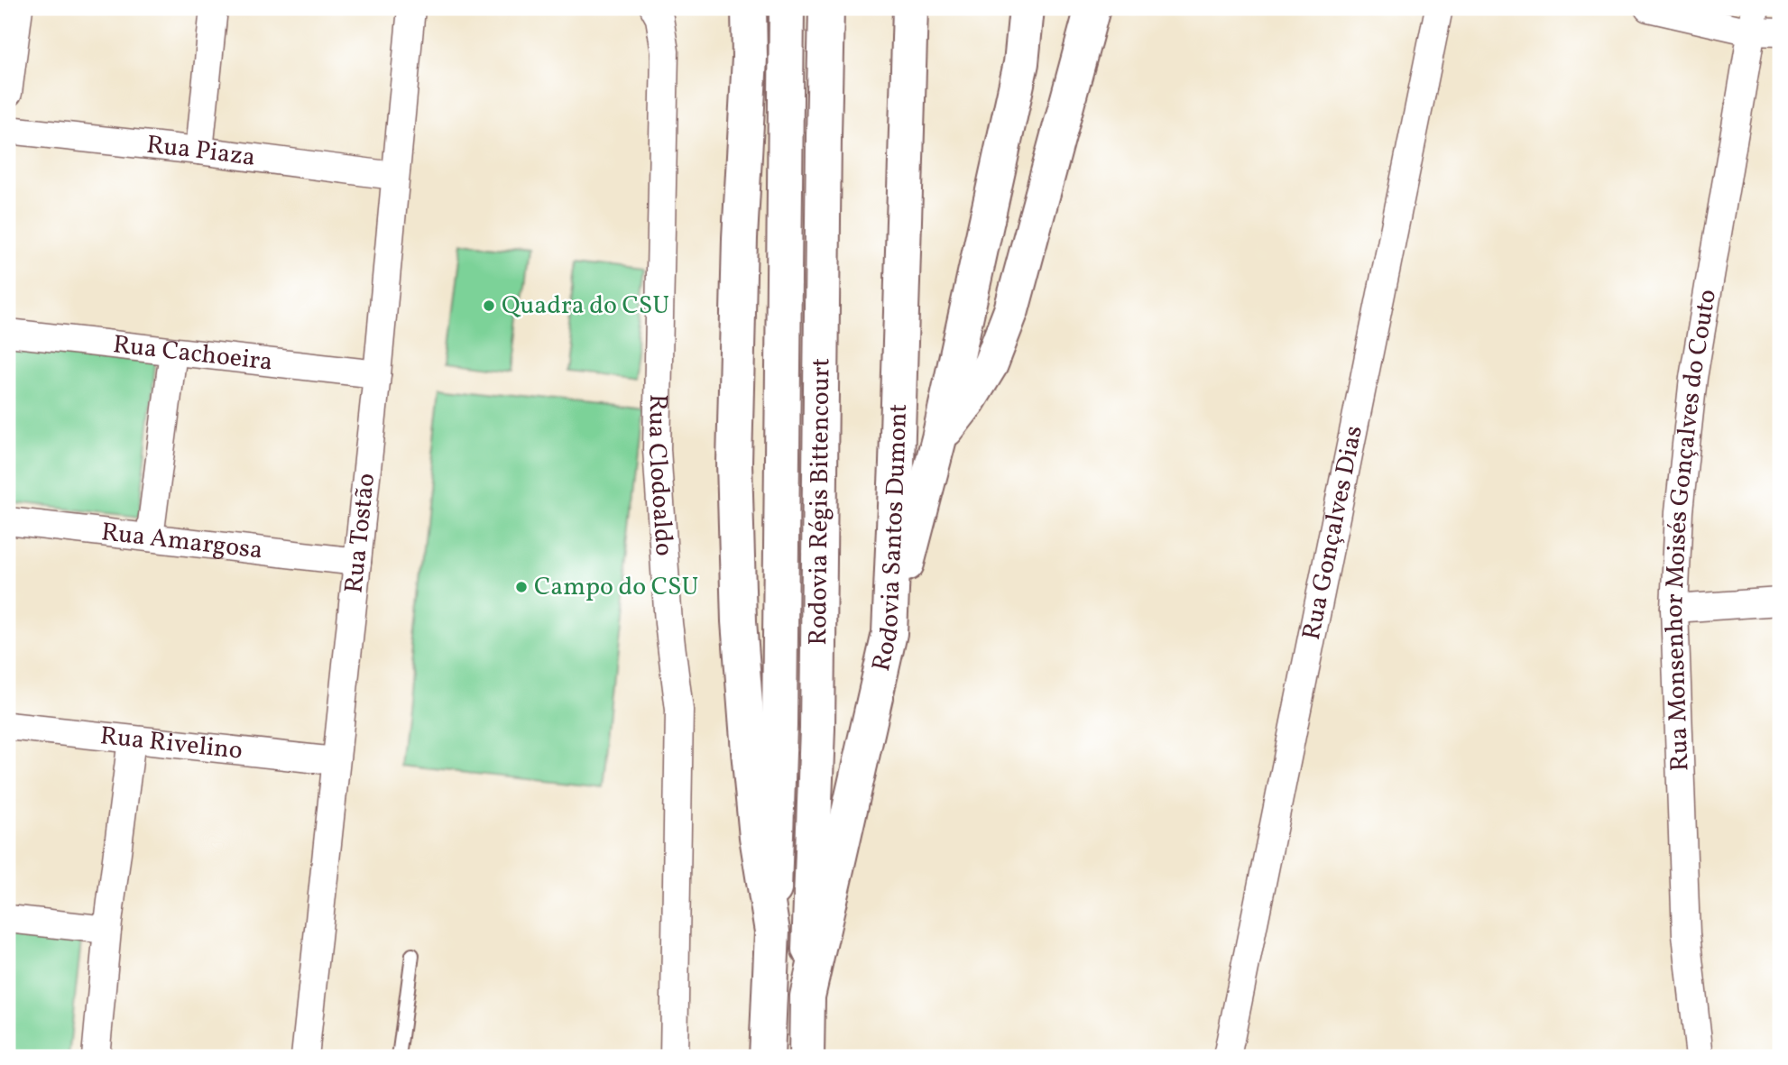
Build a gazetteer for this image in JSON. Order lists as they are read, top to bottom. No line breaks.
{"streets":{"main road":["Rodovia Régis Bittencourt","Rodovia Santos Dumont"],"street":["Rua Piaza","Rua Cachoeira","Rua Clodoaldo","Rua Monsenhor Moisés Gonçalves do Couto","Rua Gonçalves Dias","Rua Tostão","Rua Amargosa","Rua Rivelino"]},"crossings":[["Rua Piaza","Rua Tostão"],["Rua Cachoeira","Rua Tostão"],["Rodovia Régis Bittencourt","Rodovia Santos Dumont"],["Rua Tostão","Rua Amargosa"],["Rua Tostão","Rua Rivelino"]],"places":["Quadra do CSU","Campo do CSU"]}
